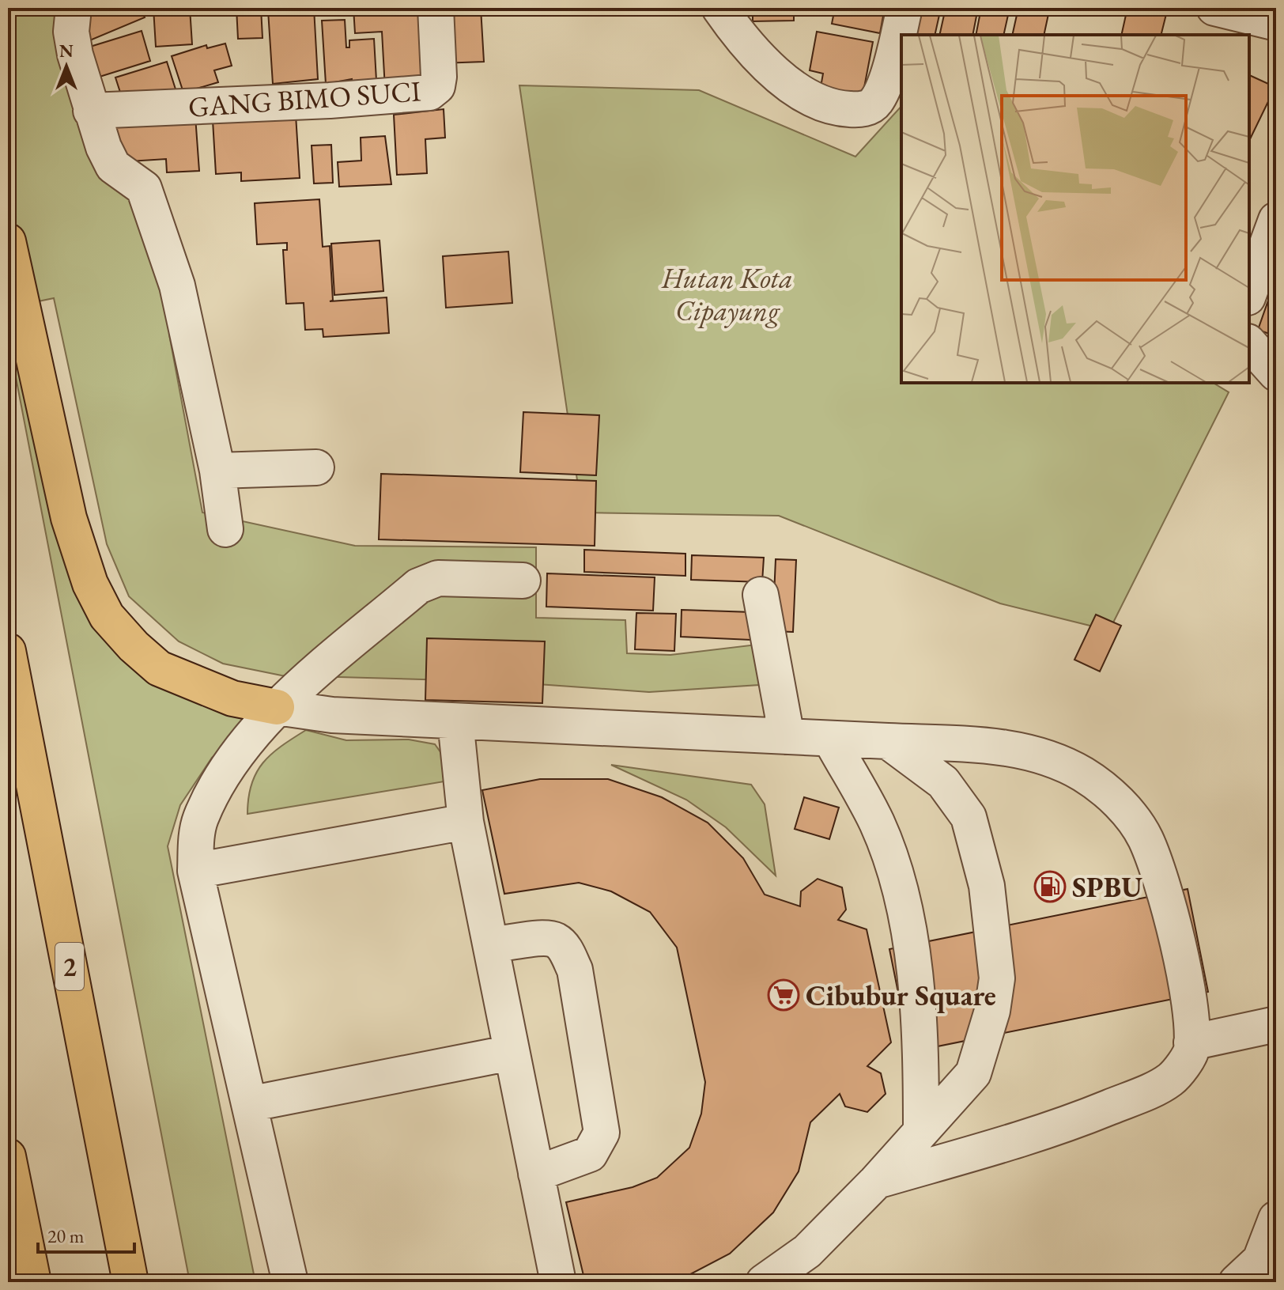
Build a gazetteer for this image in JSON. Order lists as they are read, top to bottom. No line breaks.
{"streets":{"highway":["2"],"street":["GANG BIMO SUCI"]},"parks":["Hutan Kota Cipayung"],"places":{"fuel station":["SPBU"],"supermarket":["Cibubur Square"]},"scale_bar":"20 m","north":"top"}
